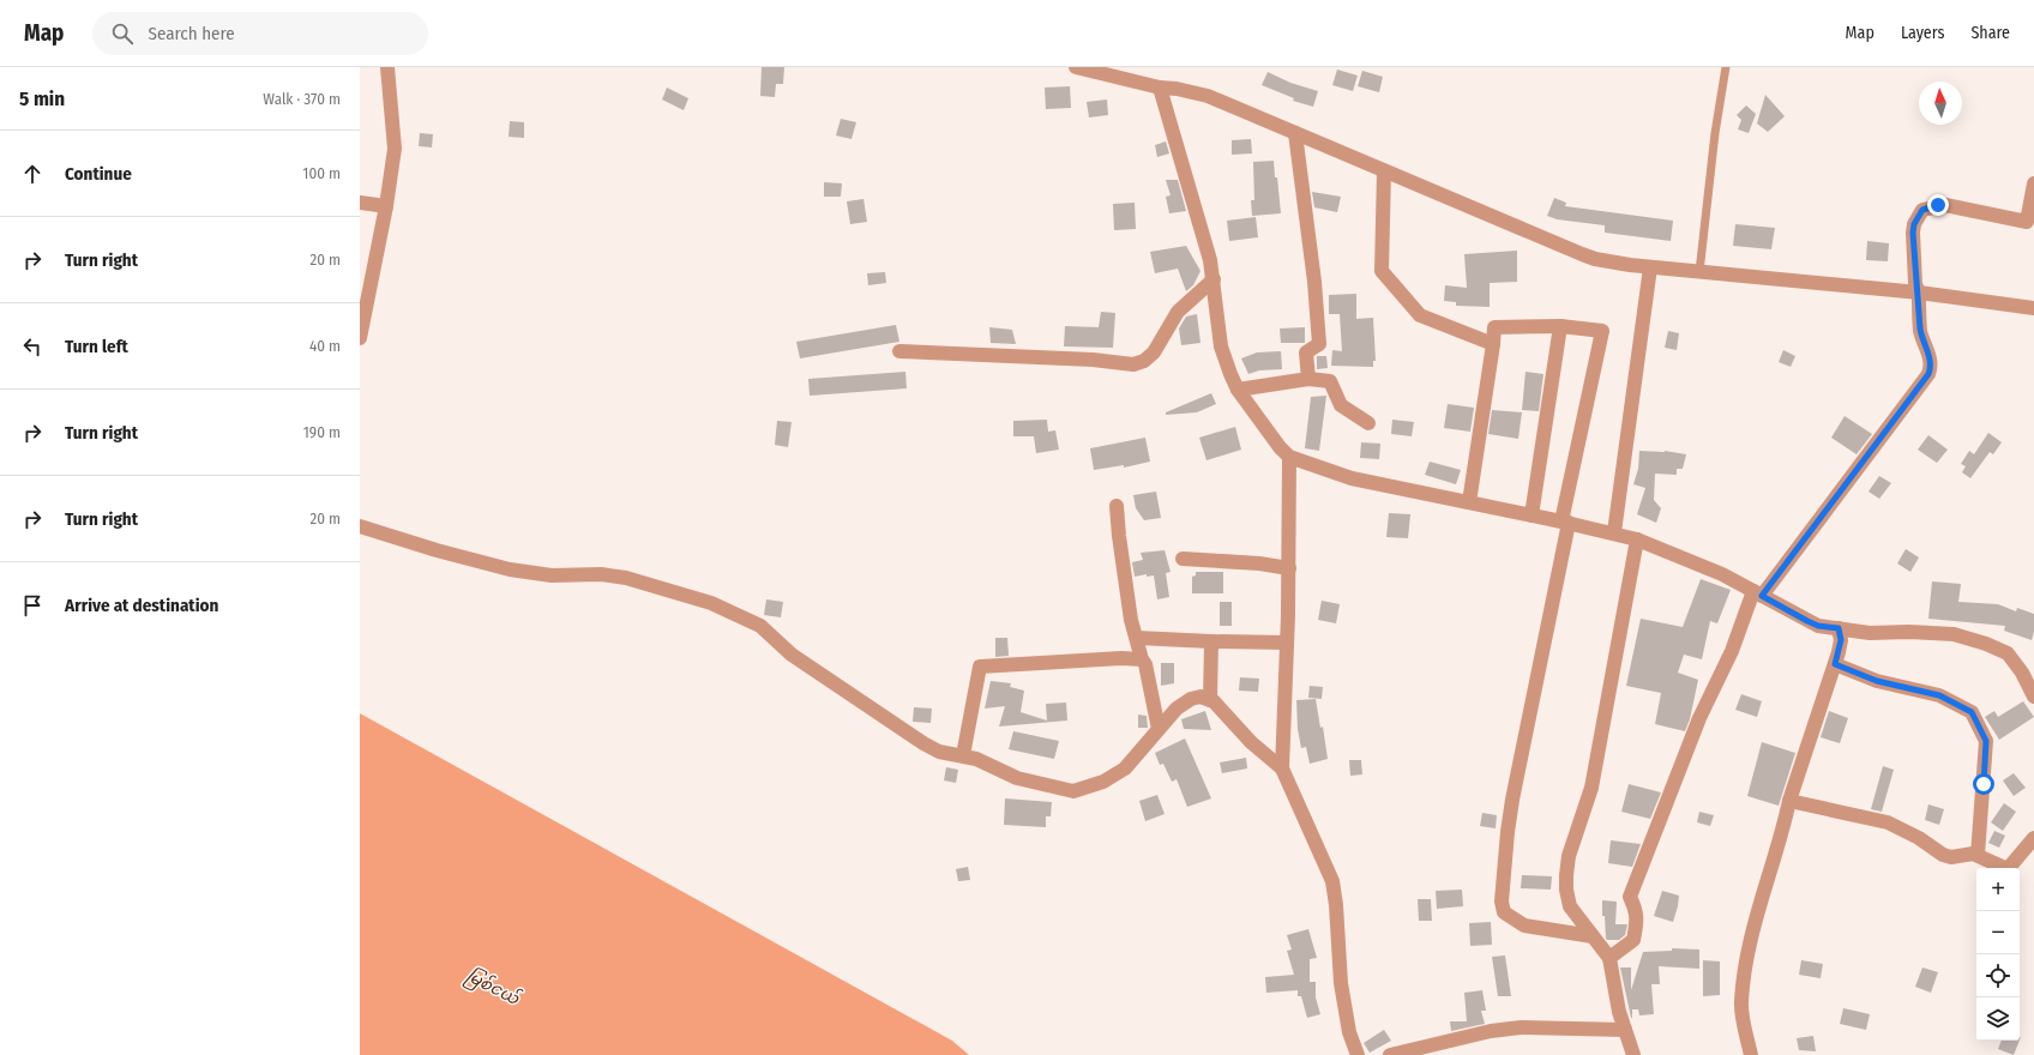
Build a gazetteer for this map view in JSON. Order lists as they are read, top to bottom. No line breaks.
{"water":["မြစ်ငယ်"],"north":"top","page":{"header":"Map","search":"Search here","nav":["Map","Layers","Share"],"heading":["5 min","Walk · 370 m"],"list":[["Continue","100 m"],["Turn right","20 m"],["Turn left","40 m"],["Turn right","190 m"],["Turn right","20 m"],"Arrive at destination"],"map_buttons":["+","−"]}}
